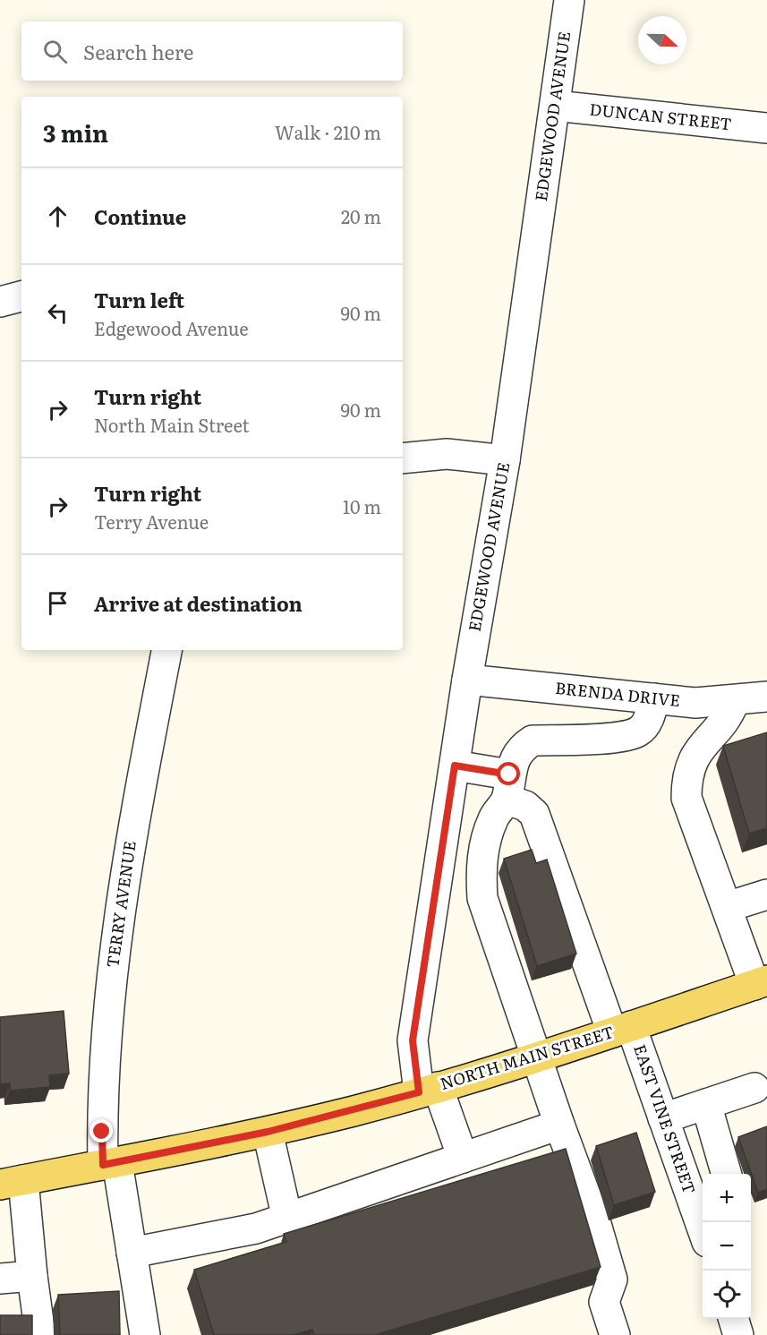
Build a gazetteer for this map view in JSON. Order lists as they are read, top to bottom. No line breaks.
{"streets":{"main road":["NORTH MAIN STREET"],"street":["EDGEWOOD AVENUE","DUNCAN STREET","BRENDA DRIVE","TERRY AVENUE","EAST VINE STREET"]},"crossings":[["EDGEWOOD AVENUE","DUNCAN STREET"],["EDGEWOOD AVENUE","BRENDA DRIVE"],["EDGEWOOD AVENUE","NORTH MAIN STREET"],["EDGEWOOD AVENUE","EAST VINE STREET"],["TERRY AVENUE","NORTH MAIN STREET"],["NORTH MAIN STREET","EAST VINE STREET"]],"north":"right","page":{"search":"Search here","heading":["3 min","Walk · 210 m"],"list":[["Continue","20 m"],["Turn left","Edgewood Avenue","90 m"],["Turn right","North Main Street","90 m"],["Turn right","Terry Avenue","10 m"],"Arrive at destination"],"map_buttons":["+","−"]}}
